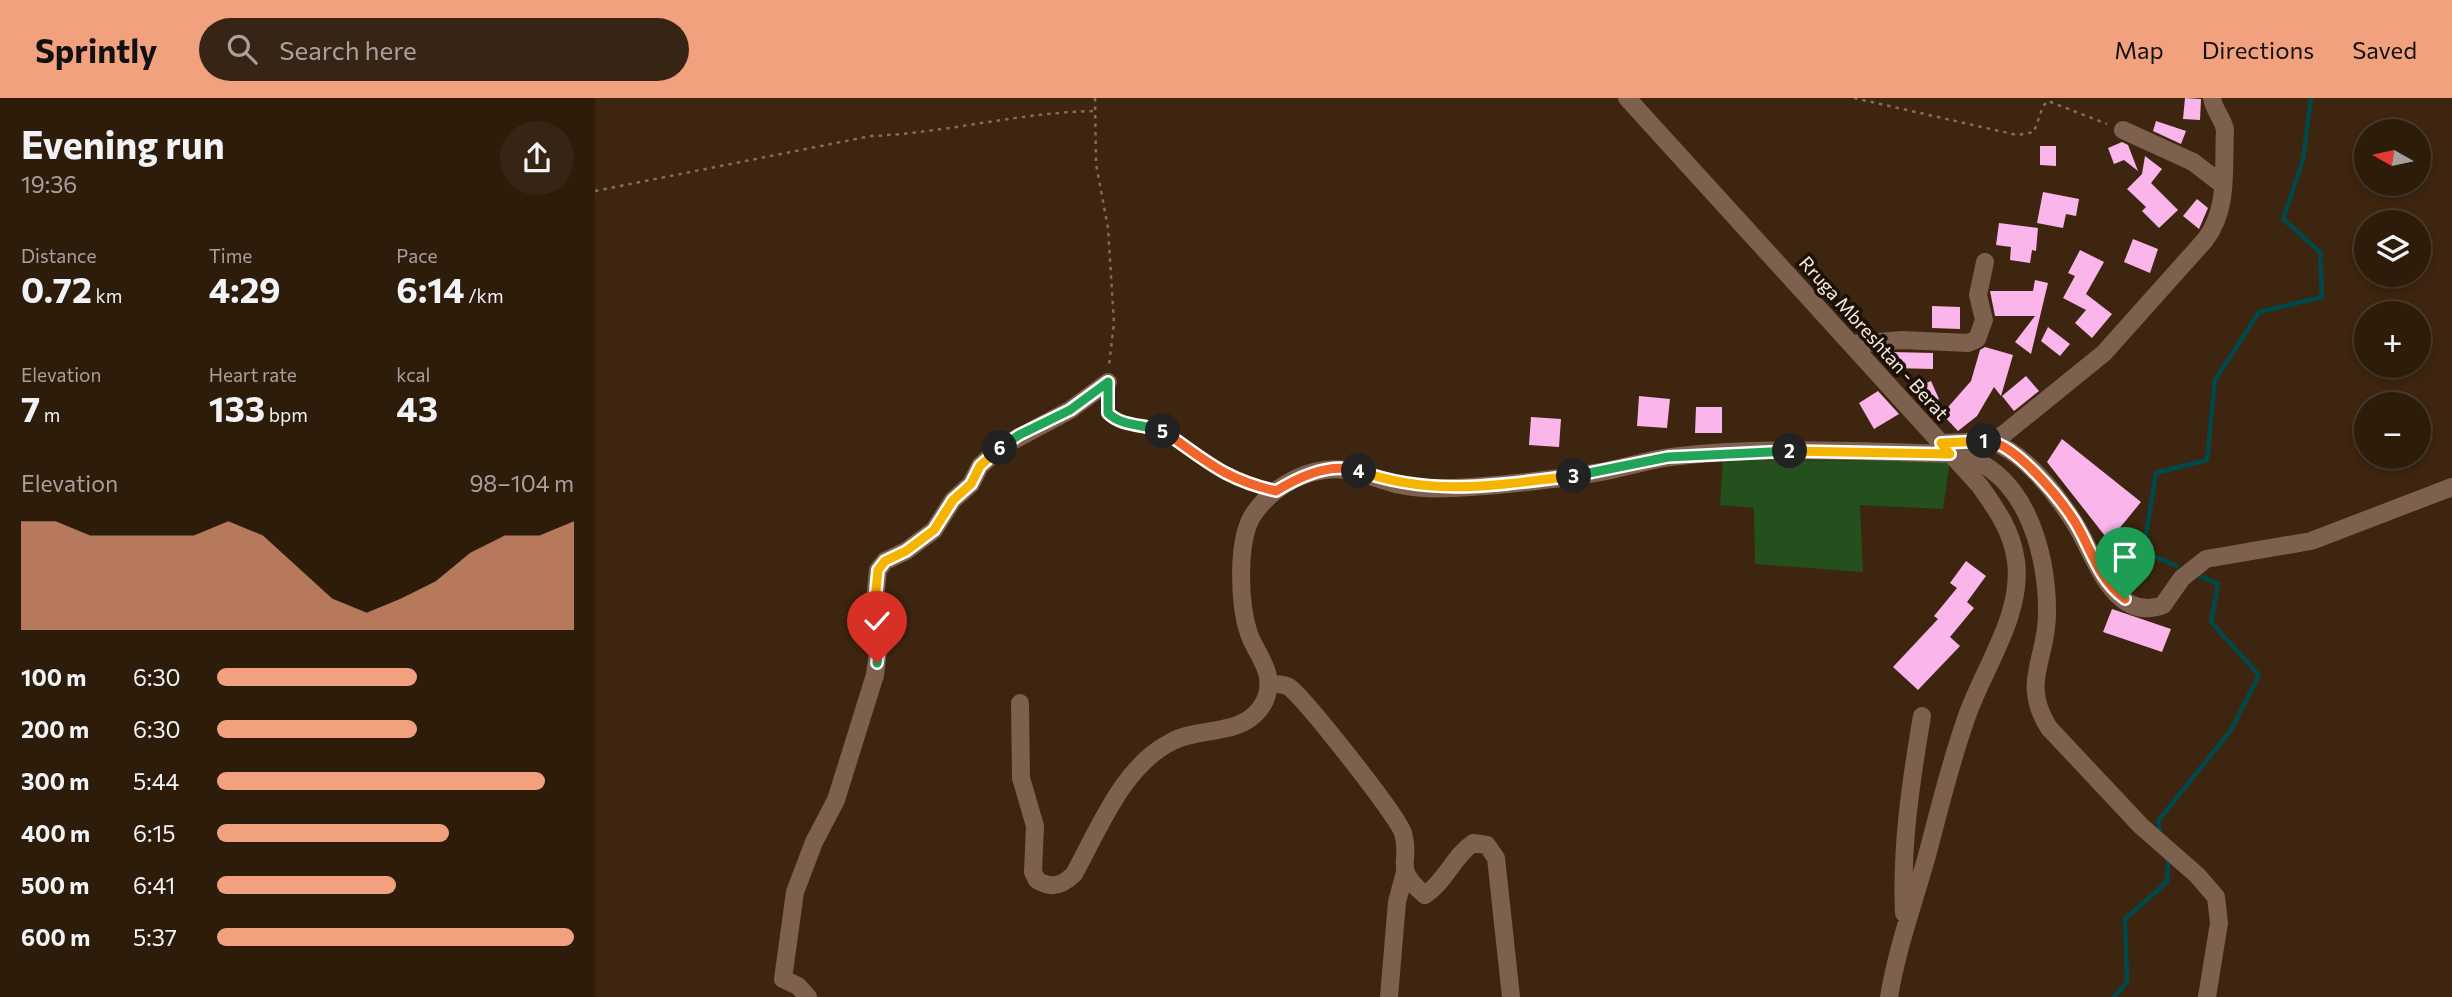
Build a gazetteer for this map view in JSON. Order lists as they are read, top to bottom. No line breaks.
{"streets":{"street":["Rruga Mbreshtan - Berat"]},"north":"left","page":{"header":"Sprintly","search":"Search here","nav":["Map","Directions","Saved"],"heading":["Evening run","19:36"],"map_buttons":["+","−"],"stats":[["Distance","0.72 km"],["Time","4:29"],["Pace","6:14 /km"],["Elevation","7 m"],["Heart rate","133 bpm"],["kcal","43"]],"pins":["5","1","6","2","4","3"],"chart":["Elevation","98–104 m"],"list":[{"name":"100 m","note":"6:30"},{"name":"200 m","note":"6:30"},{"name":"300 m","note":"5:44"},{"name":"400 m","note":"6:15"},{"name":"500 m","note":"6:41"},{"name":"600 m","note":"5:37"}]}}
